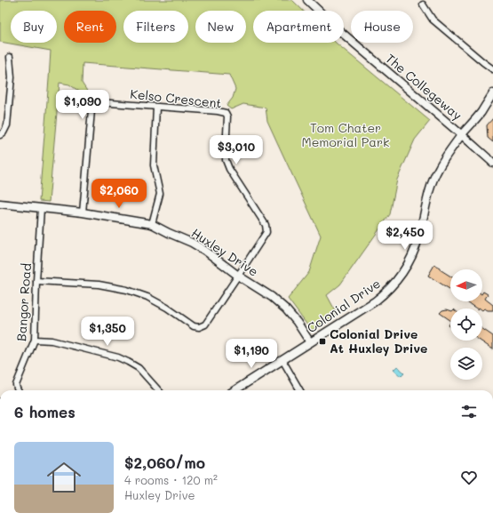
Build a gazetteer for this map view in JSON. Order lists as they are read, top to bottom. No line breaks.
{"streets":{"street":["The Collegeway","Kelso Crescent","Huxley Drive","Bangor Road","Colonial Drive"]},"crossings":[["The Collegeway","Colonial Drive"],["Kelso Crescent","Huxley Drive"],["Huxley Drive","Bangor Road"],["Huxley Drive","Colonial Drive"]],"parks":["Tom Chater Memorial Park"],"places":{"transit":["Colonial Drive At Huxley Drive"]},"north":"left","page":{"chip":["Buy","Rent","Filters","New","Apartment","House"],"price":["$1,090","$3,010","$2,060","$2,450","$1,350","$1,190"],"heading":"6 homes","list":[{"name":"$2,060/mo","note":"4 rooms · 120 m² · Huxley Drive"}]}}
